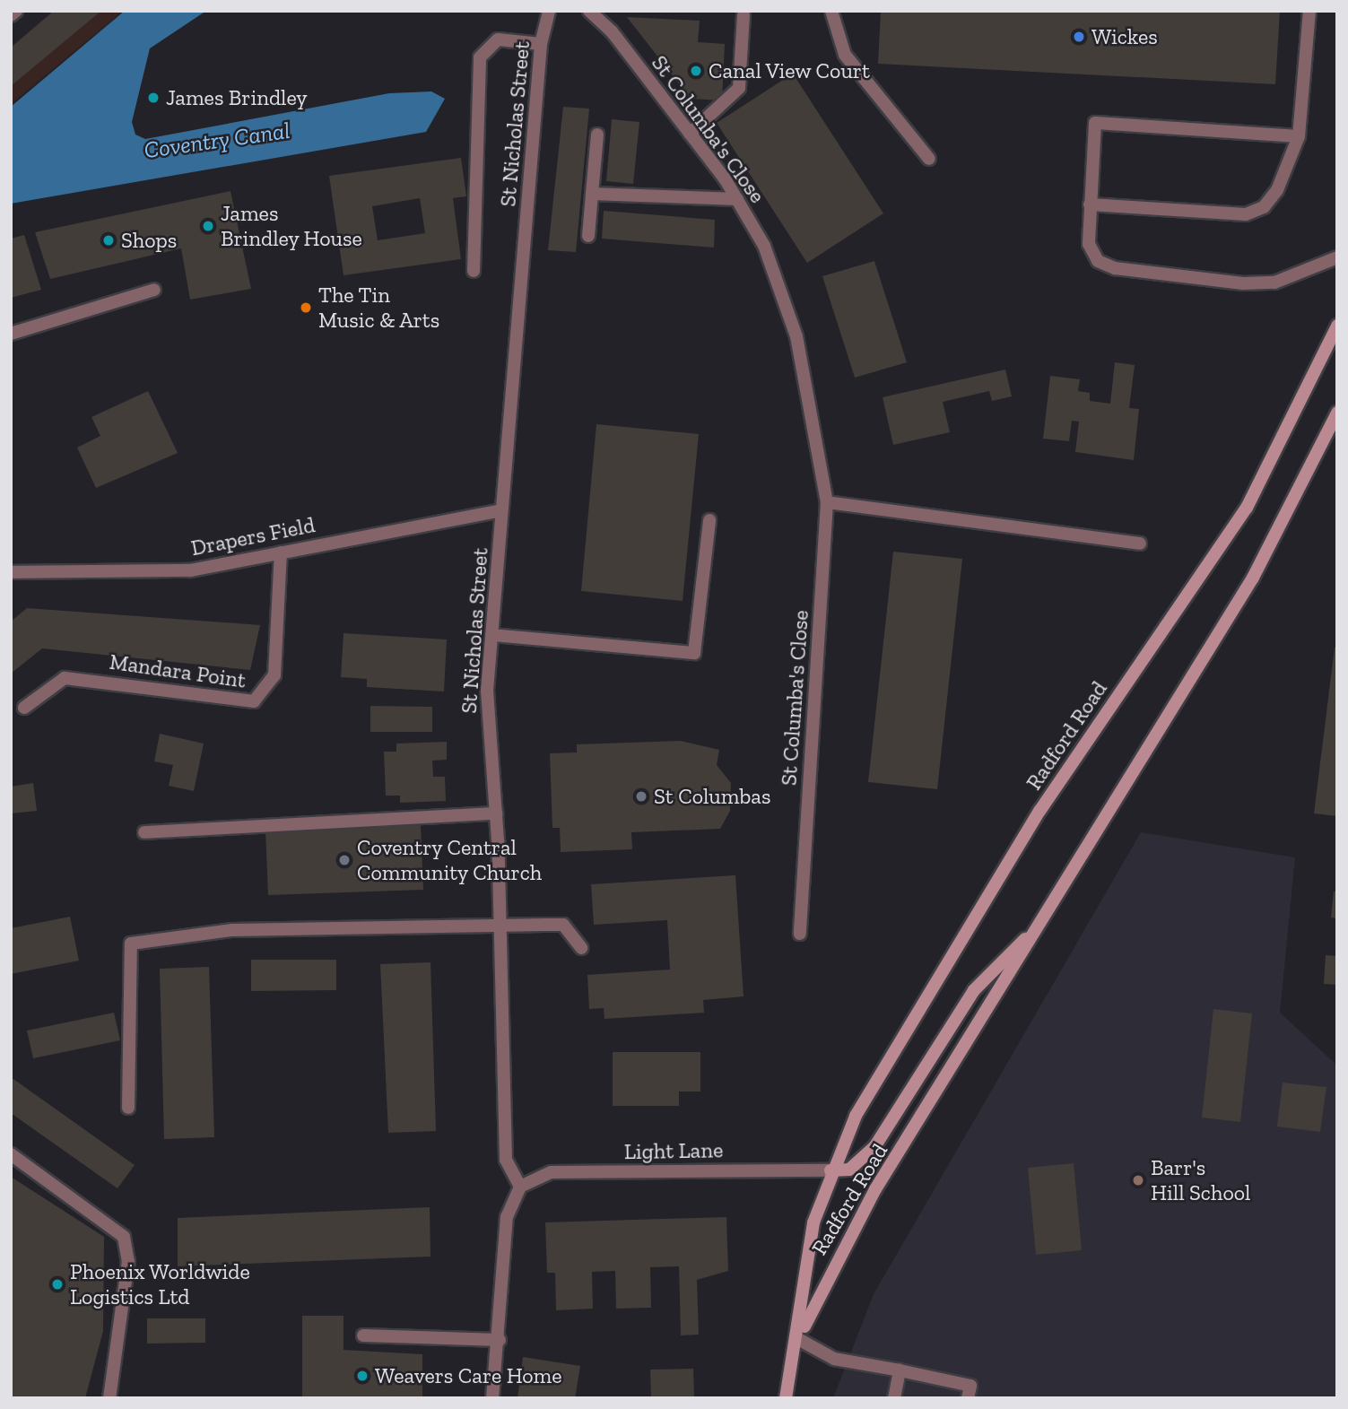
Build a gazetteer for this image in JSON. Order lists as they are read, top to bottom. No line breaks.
{"streets":{"main road":["Radford Road"],"street":["St Nicholas Street","St Columba's Close","Drapers Field","Mandara Point","Light Lane"]},"crossings":[["St Nicholas Street","Drapers Field"],["St Nicholas Street","Light Lane"],["Drapers Field","Mandara Point"],["Radford Road","Light Lane"]],"water":["Coventry Canal"],"places":["Wickes","Canal View Court","James Brindley","James Brindley House","Shops","The Tin Music & Arts","St Columbas","Coventry Central Community Church","Barr's Hill School","Phoenix Worldwide Logistics Ltd","Weavers Care Home"]}
